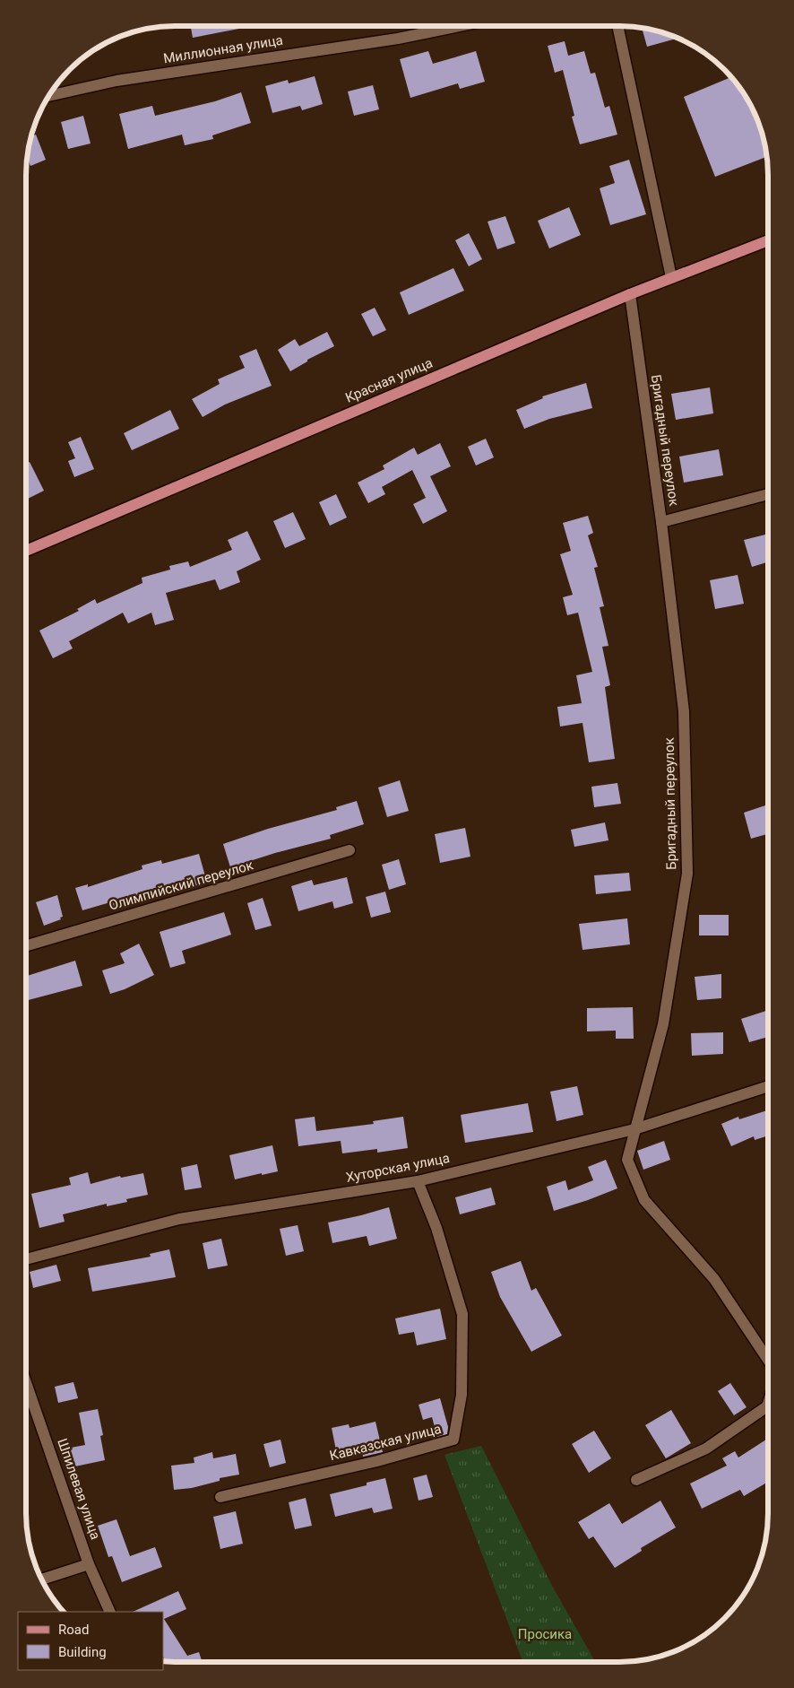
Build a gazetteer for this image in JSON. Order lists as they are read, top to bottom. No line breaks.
{"streets":{"main road":["Красная улица"],"street":["Миллионная улица","Бригадный переулок","Олимпийский переулок","Хуторская улица","Кавказская улица","Шпилевая улица"]},"crossings":[["Красная улица","Бригадный переулок"],["Бригадный переулок","Хуторская улица"],["Хуторская улица","Кавказская улица"]],"parks":["Просика"],"legend":["Road","Building"]}
